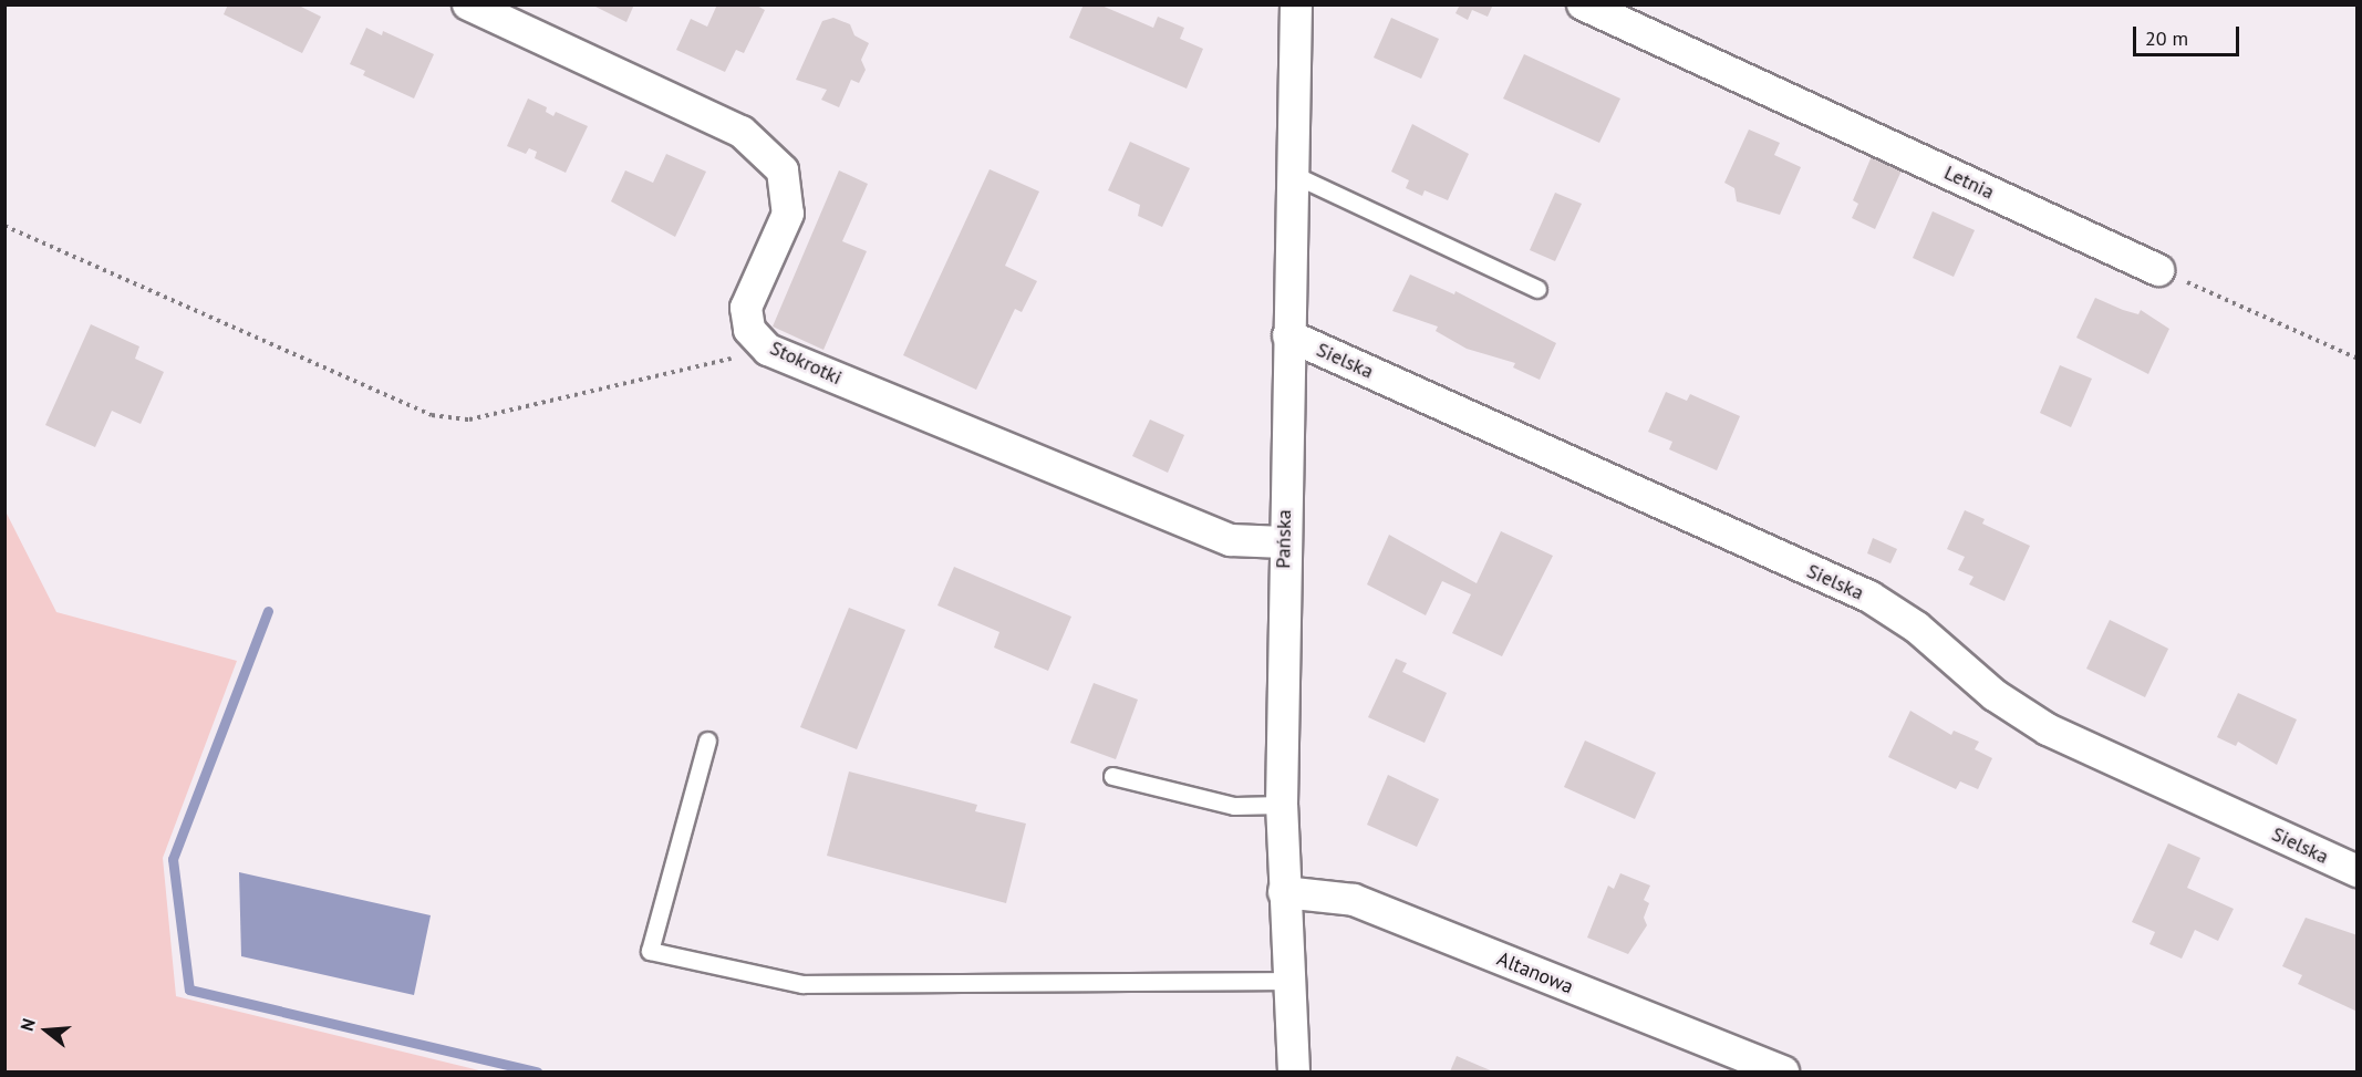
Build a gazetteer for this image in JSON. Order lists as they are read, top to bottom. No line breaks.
{"streets":{"street":["Letnia","Sielska","Stokrotki","Pańska","Altanowa"]},"crossings":[["Sielska","Pańska"],["Stokrotki","Pańska"],["Pańska","Altanowa"]],"scale_bar":"20 m","north":"left"}
